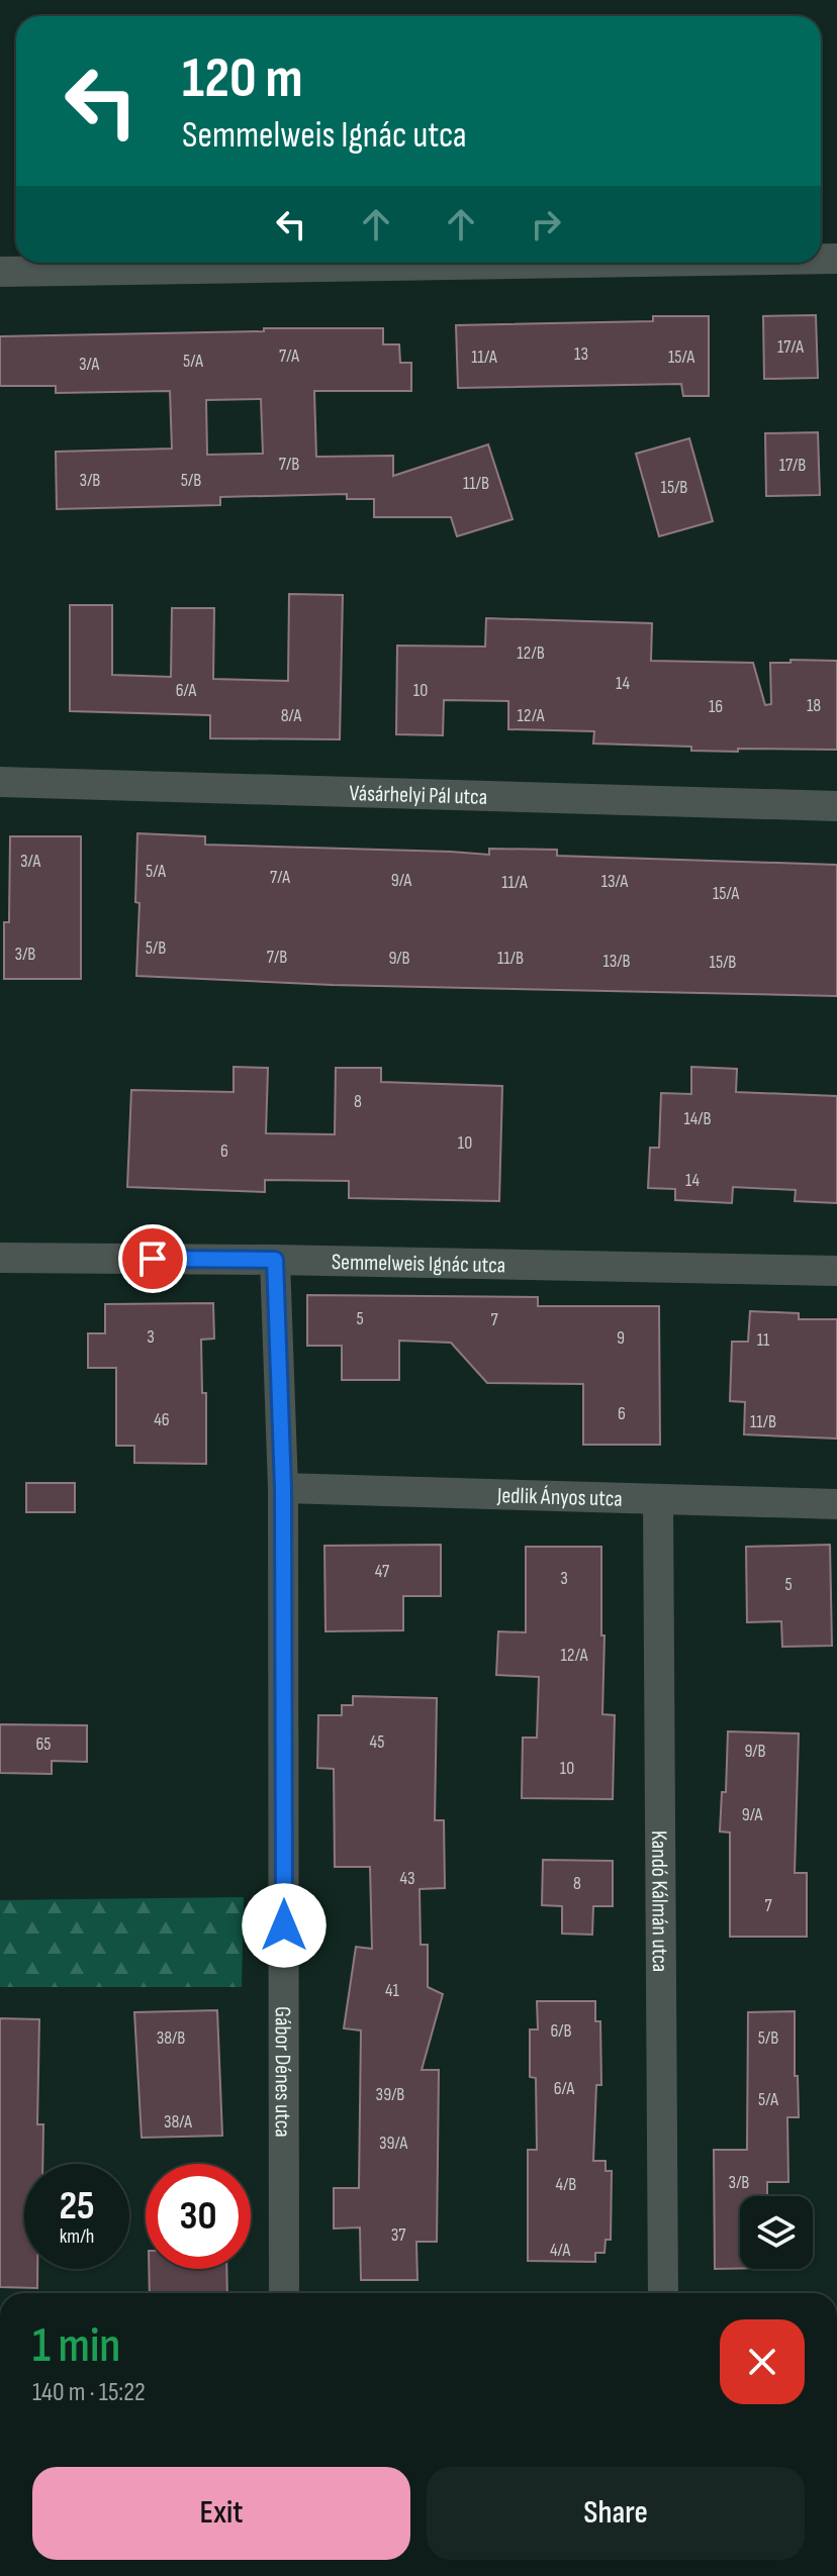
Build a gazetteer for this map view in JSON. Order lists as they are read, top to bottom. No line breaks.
{"streets":{"street":["Vásárhelyi Pál utca","Semmelweis Ignác utca","Jedlik Ányos utca","Kandó Kálmán utca","Gábor Dénes utca"]},"crossings":[["Semmelweis Ignác utca","Gábor Dénes utca"],["Jedlik Ányos utca","Kandó Kálmán utca"],["Jedlik Ányos utca","Gábor Dénes utca"]],"house_numbers":["17/A","13","7/A","11/A","15/A","5/A","3/A","7/B","17/B","3/B","5/B","11/B","15/B","12/B","14","6/A","10","18","16","8/A","12/A","3/A","5/A","7/A","9/A","13/A","11/A","15/A","5/B","3/B","7/B","9/B","11/B","13/B","15/B","8","14/B","10","6","14","5","7","3","9","11","6","46","11/B","47","3","5","12/A","45","65","9/B","10","9/A","43","8","7","41","6/B","38/B","5/B","6/A","39/B","5/A","38/A","39/A","3/B","4/B","37","4/A"],"page":{"turn":["120 m","Semmelweis Ignác utca"],"speed":"25 km/h","limit":"30","heading":["1 min","140 m · 15:22"],"buttons":["Exit","Share"]}}
